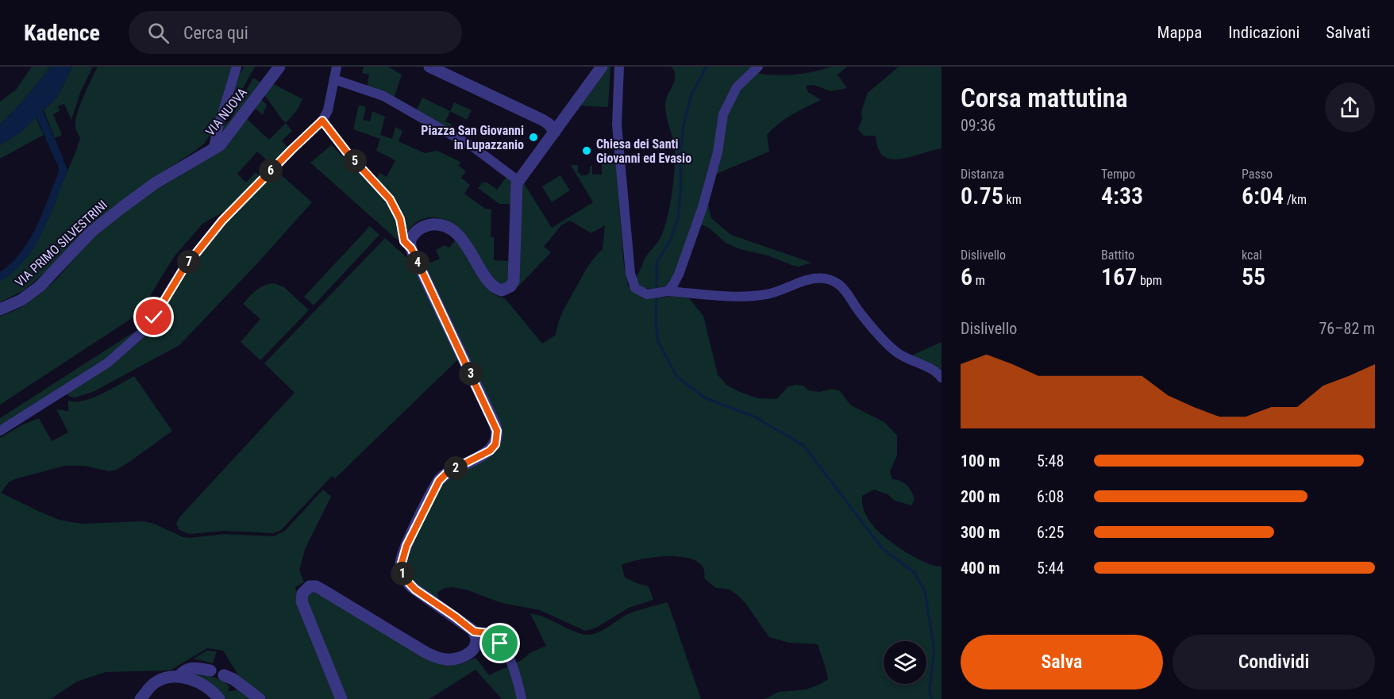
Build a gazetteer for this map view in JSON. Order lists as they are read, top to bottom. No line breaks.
{"streets":{"street":["VIA NUOVA","VIA PRIMO SILVESTRINI"]},"crossings":[["VIA NUOVA","VIA PRIMO SILVESTRINI"]],"places":["Piazza San Giovanni in Lupazzanio","Chiesa dei Santi Giovanni ed Evasio"],"page":{"header":"Kadence","search":"Cerca qui","nav":["Mappa","Indicazioni","Salvati"],"heading":["Corsa mattutina","09:36"],"stats":[["Distanza","0.75 km"],["Tempo","4:33"],["Passo","6:04 /km"],["Dislivello","6 m"],["Battito","167 bpm"],["kcal","55"]],"pins":["5","6","7","4","3","2","1"],"chart":["Dislivello","76–82 m"],"list":[{"name":"100 m","note":"5:48"},{"name":"200 m","note":"6:08"},{"name":"300 m","note":"6:25"},{"name":"400 m","note":"5:44"}],"buttons":["Salva","Condividi"]}}
